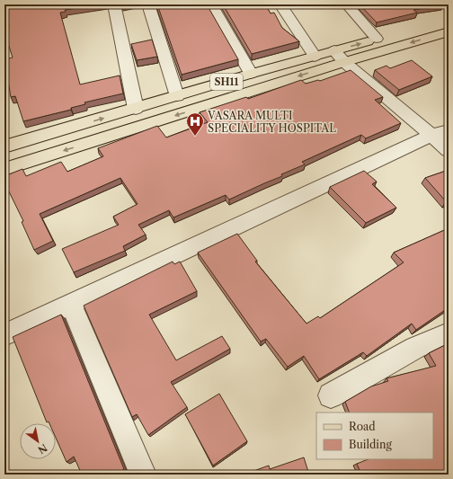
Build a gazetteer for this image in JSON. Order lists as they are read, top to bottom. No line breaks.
{"streets":{"main road":["SH11"]},"places":{"hospital":["VASARA MULTI SPECIALITY HOSPITAL"]},"legend":["Road","Building"],"north":"bottom right"}
